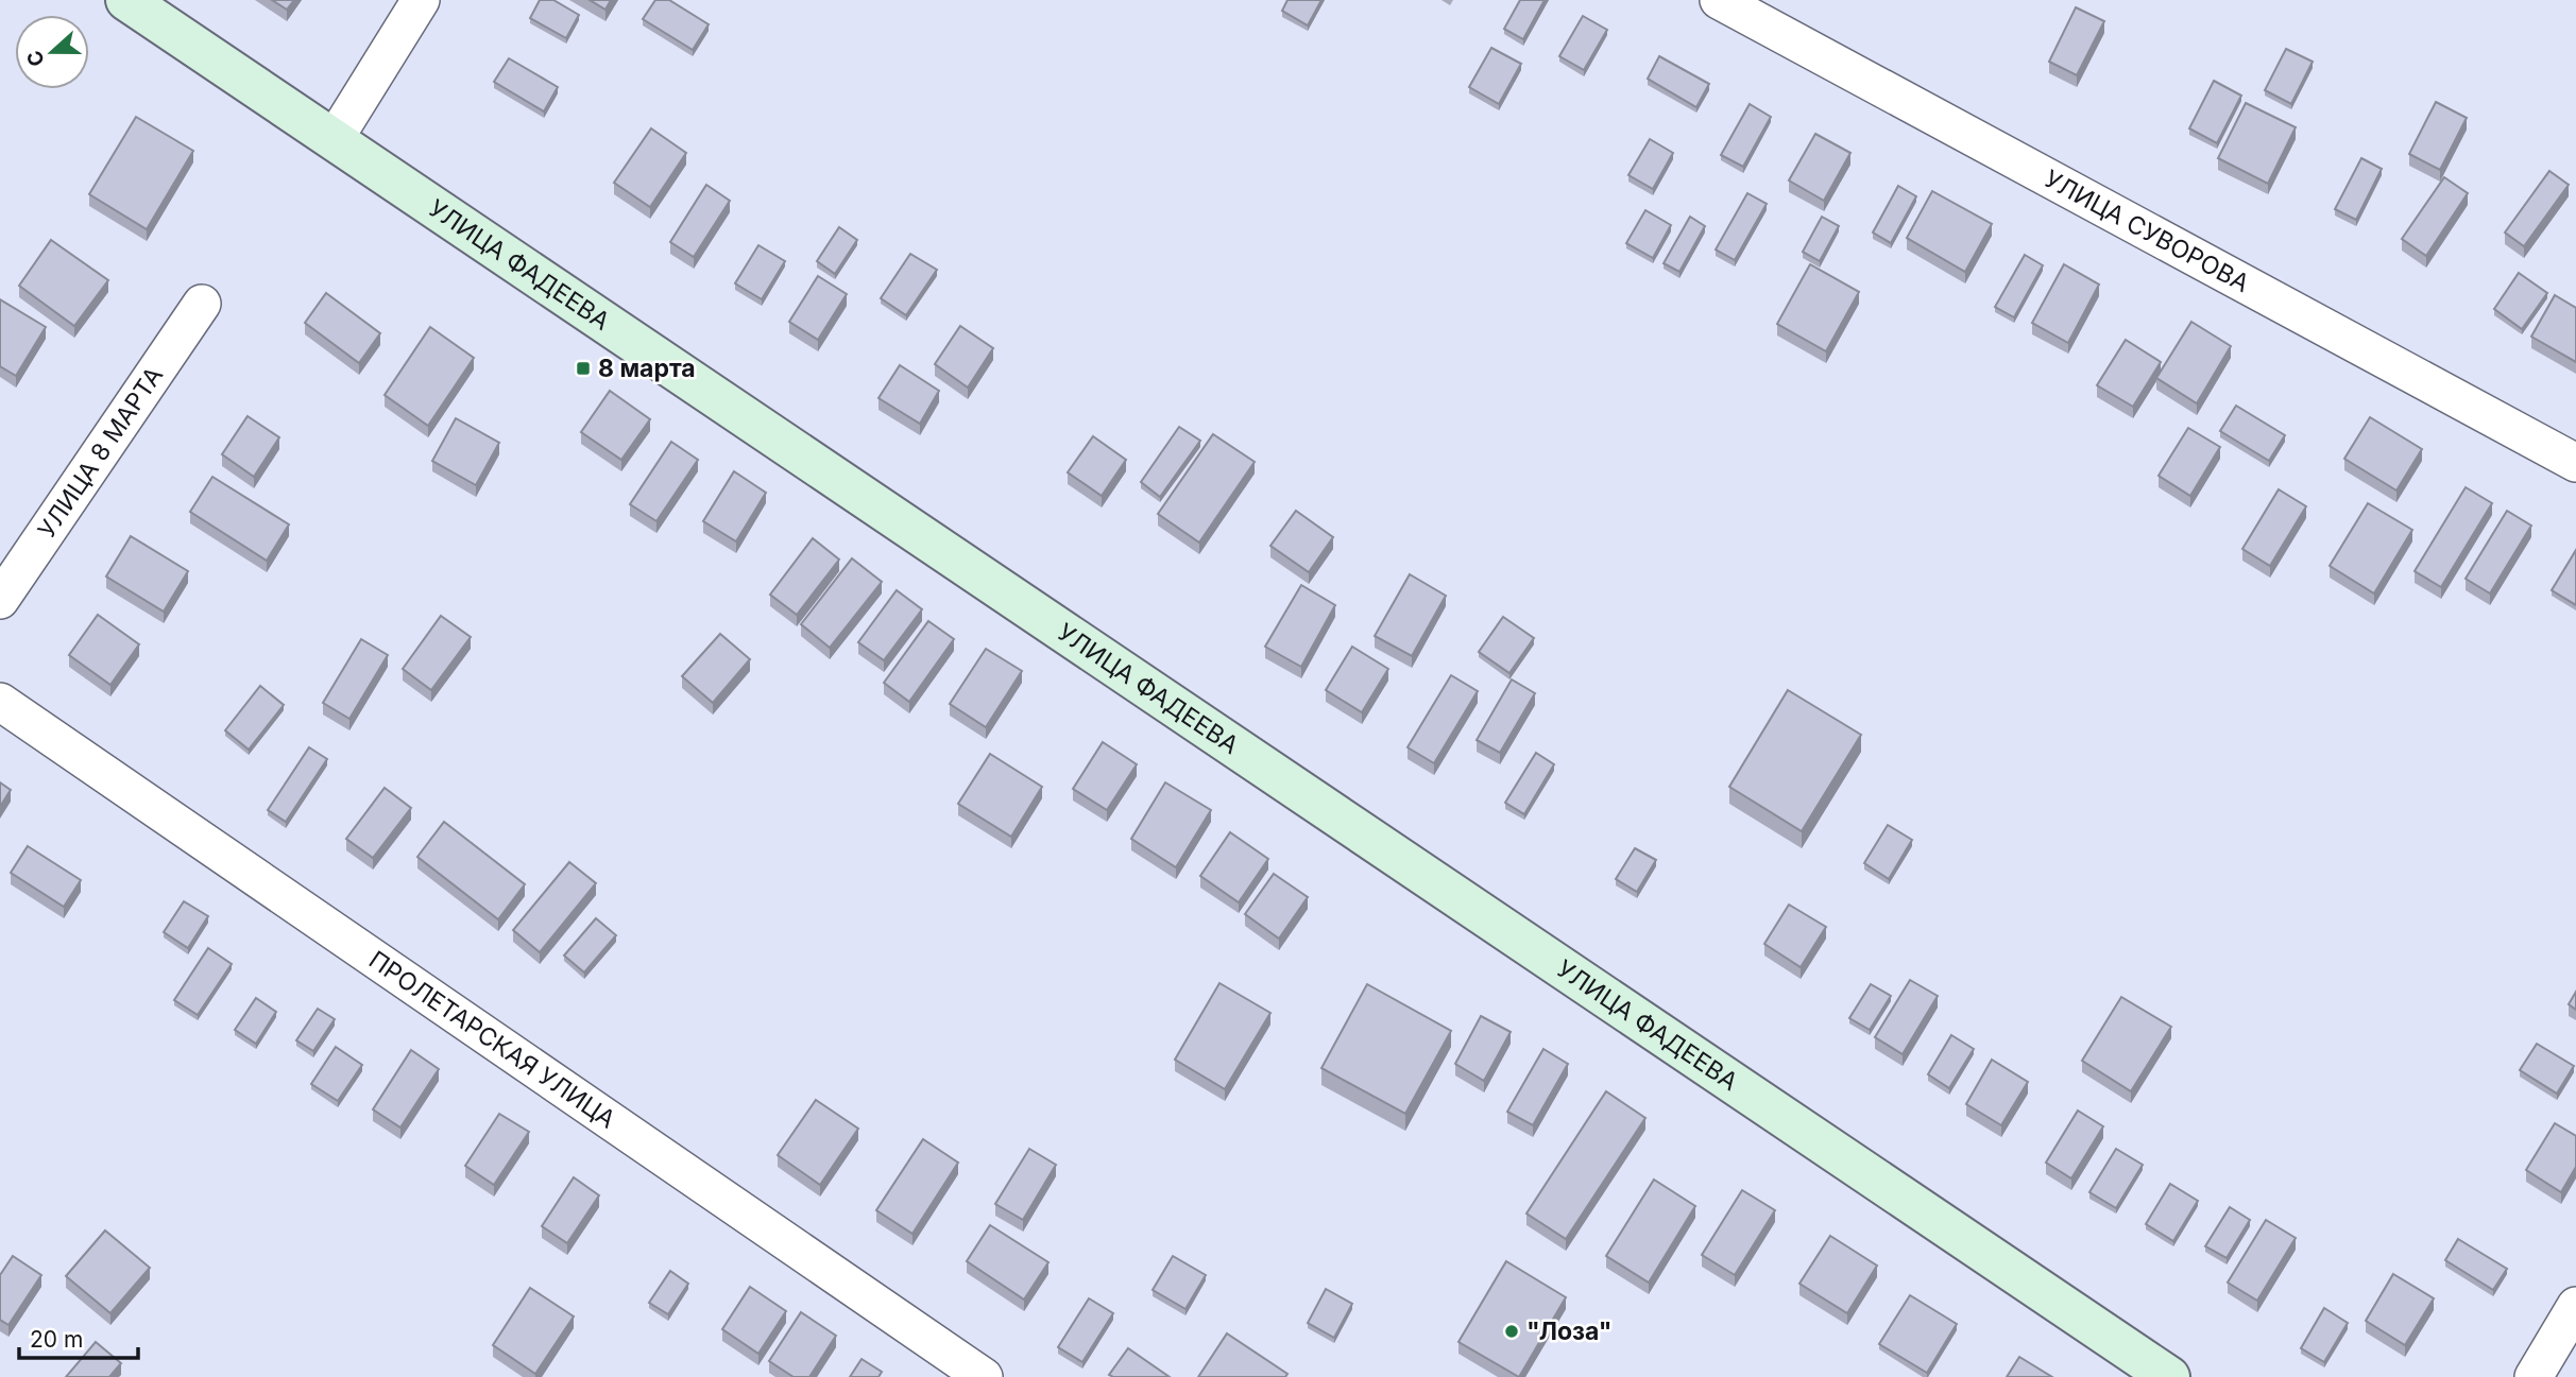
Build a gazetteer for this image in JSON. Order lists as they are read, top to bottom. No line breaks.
{"streets":{"main road":["УЛИЦА ФАДЕЕВА"],"street":["УЛИЦА СУВОРОВА","УЛИЦА 8 МАРТА","ПРОЛЕТАРСКАЯ УЛИЦА"]},"places":{"transit":["8 марта"],"other":["\"Лоза\""]},"scale_bar":"20 m","north":"left"}
